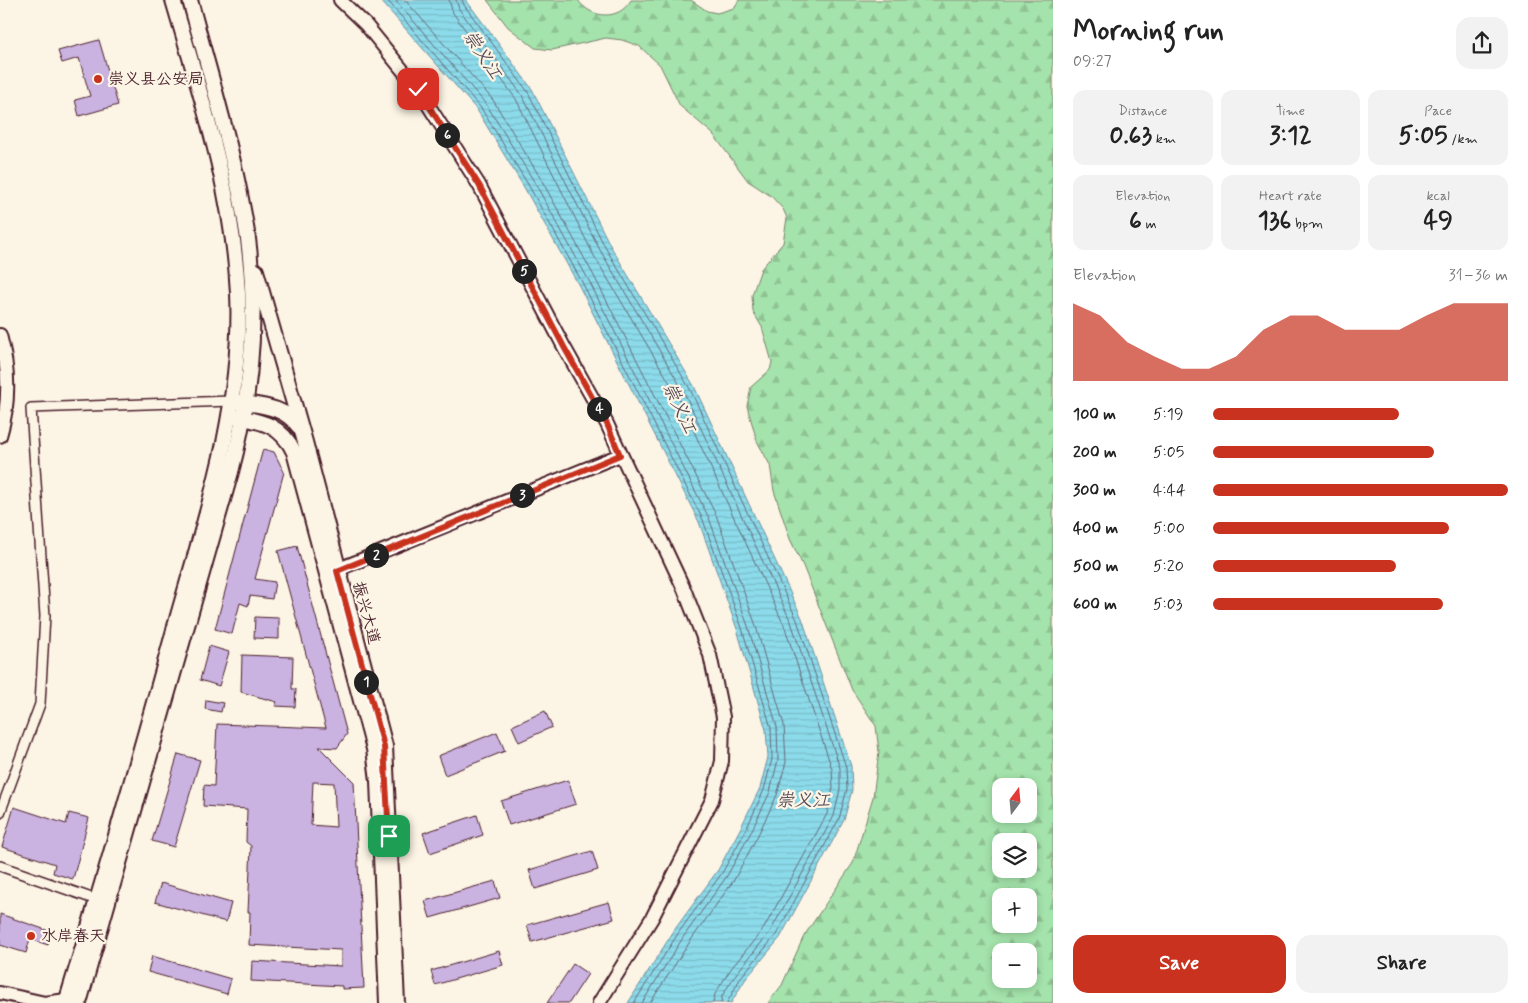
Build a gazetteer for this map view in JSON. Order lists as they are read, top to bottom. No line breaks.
{"streets":{"main road":["振兴大道"]},"water":["崇义江"],"places":["崇义县公安局","水岸春天"],"north":"top","page":{"heading":["Morning run","09:27"],"stats":[["Distance","0.63 km"],["Time","3:12"],["Pace","5:05 /km"],["Elevation","6 m"],["Heart rate","136 bpm"],["kcal","49"]],"pins":["6","5","4","3","2","1"],"chart":["Elevation","31–36 m"],"list":[{"name":"100 m","note":"5:19"},{"name":"200 m","note":"5:05"},{"name":"300 m","note":"4:44"},{"name":"400 m","note":"5:00"},{"name":"500 m","note":"5:20"},{"name":"600 m","note":"5:03"}],"map_buttons":["+","−"],"buttons":["Save","Share"]}}
